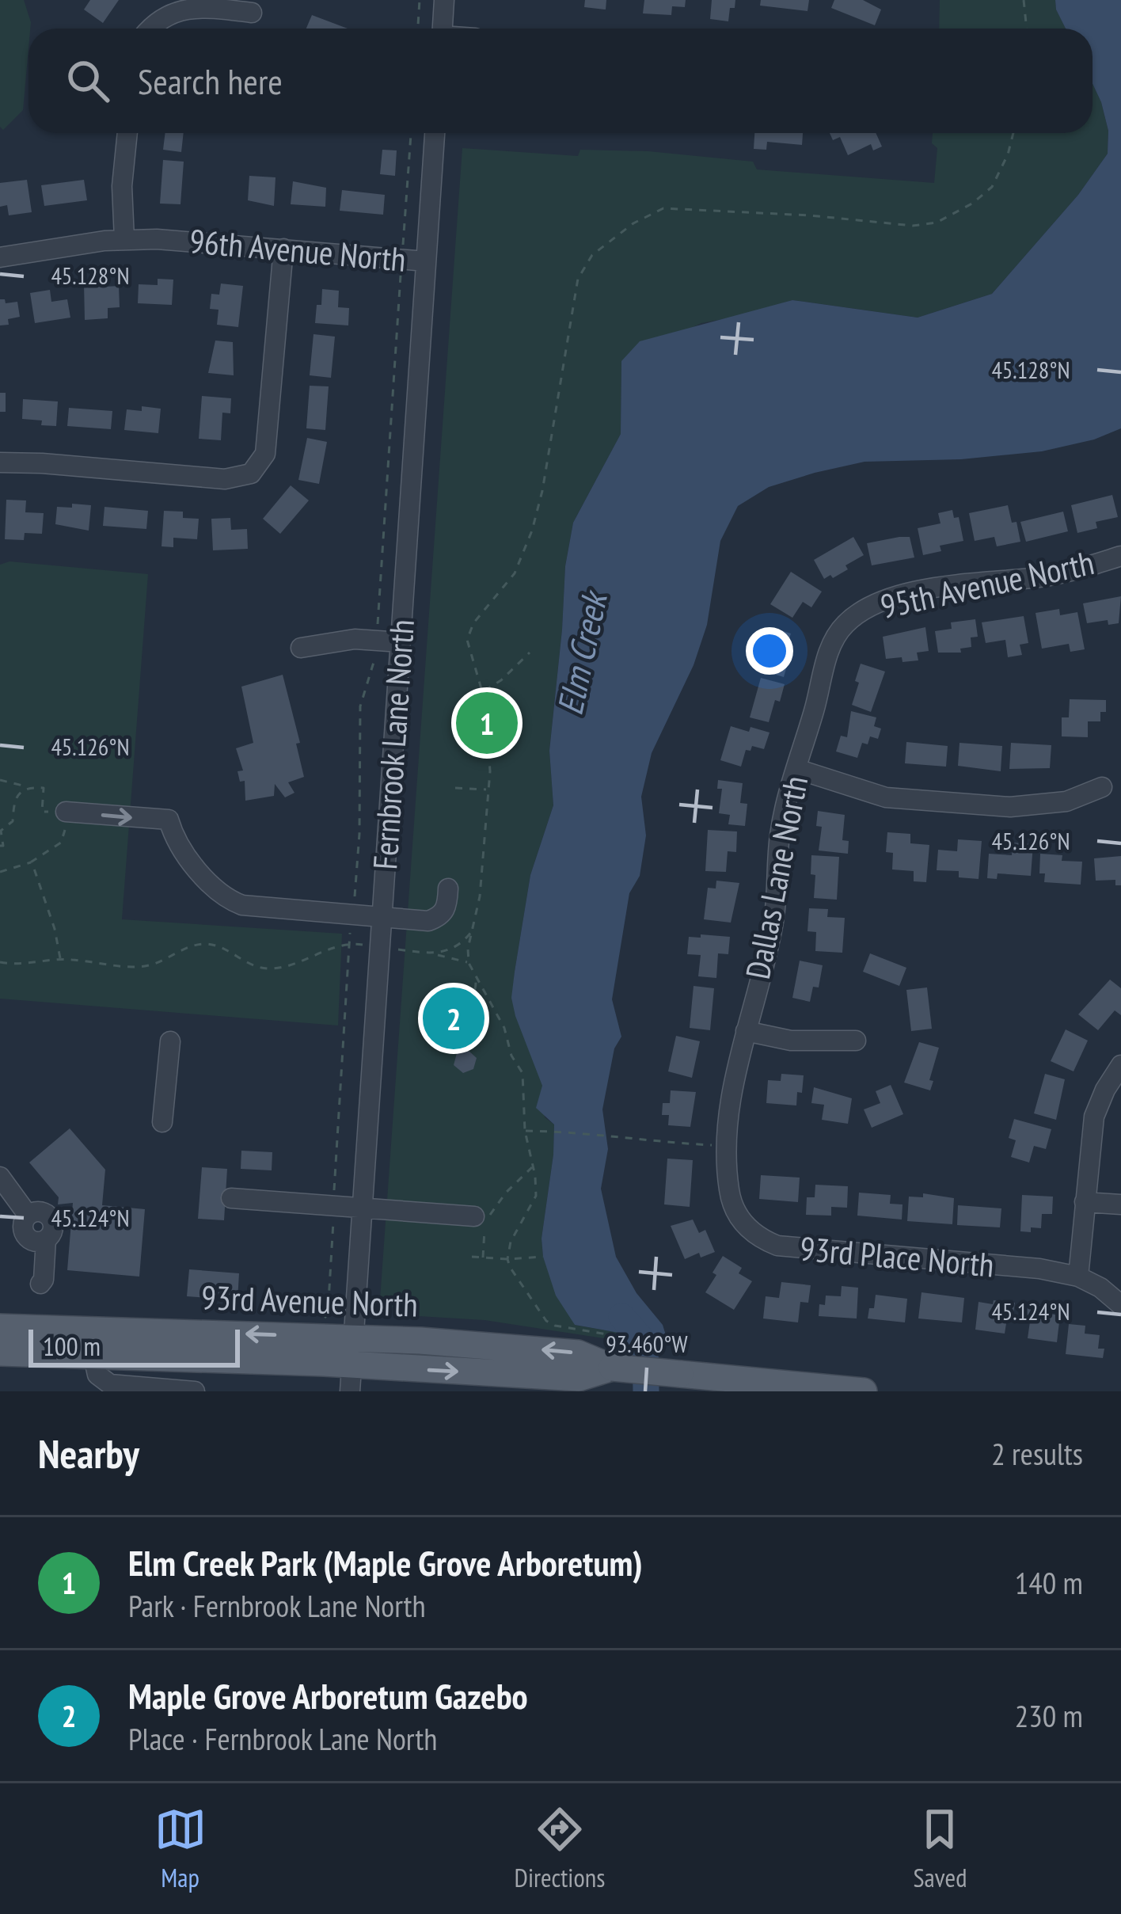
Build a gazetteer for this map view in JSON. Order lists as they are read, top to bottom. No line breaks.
{"streets":{"main road":["93rd Avenue North"],"street":["96th Avenue North","95th Avenue North","Fernbrook Lane North","Dallas Lane North","93rd Place North"]},"crossings":[["96th Avenue North","Fernbrook Lane North"],["95th Avenue North","Dallas Lane North"],["Fernbrook Lane North","93rd Avenue North"],["Dallas Lane North","93rd Place North"]],"water":["Elm Creek"],"scale_bar":"100 m","page":{"search":"Search here","pins":["1","2"],"scale":"100 m","heading":["Nearby","2 results"],"list":[{"mark":"1","name":"Elm Creek Park (Maple Grove Arboretum)","note":"Park · Fernbrook Lane North","value":"140 m"},{"mark":"2","name":"Maple Grove Arboretum Gazebo","note":"Place · Fernbrook Lane North","value":"230 m"}],"nav":["Map","Directions","Saved"]},"coordinates":["45.128°N","45.126°N","45.124°N","93.460°W"]}
